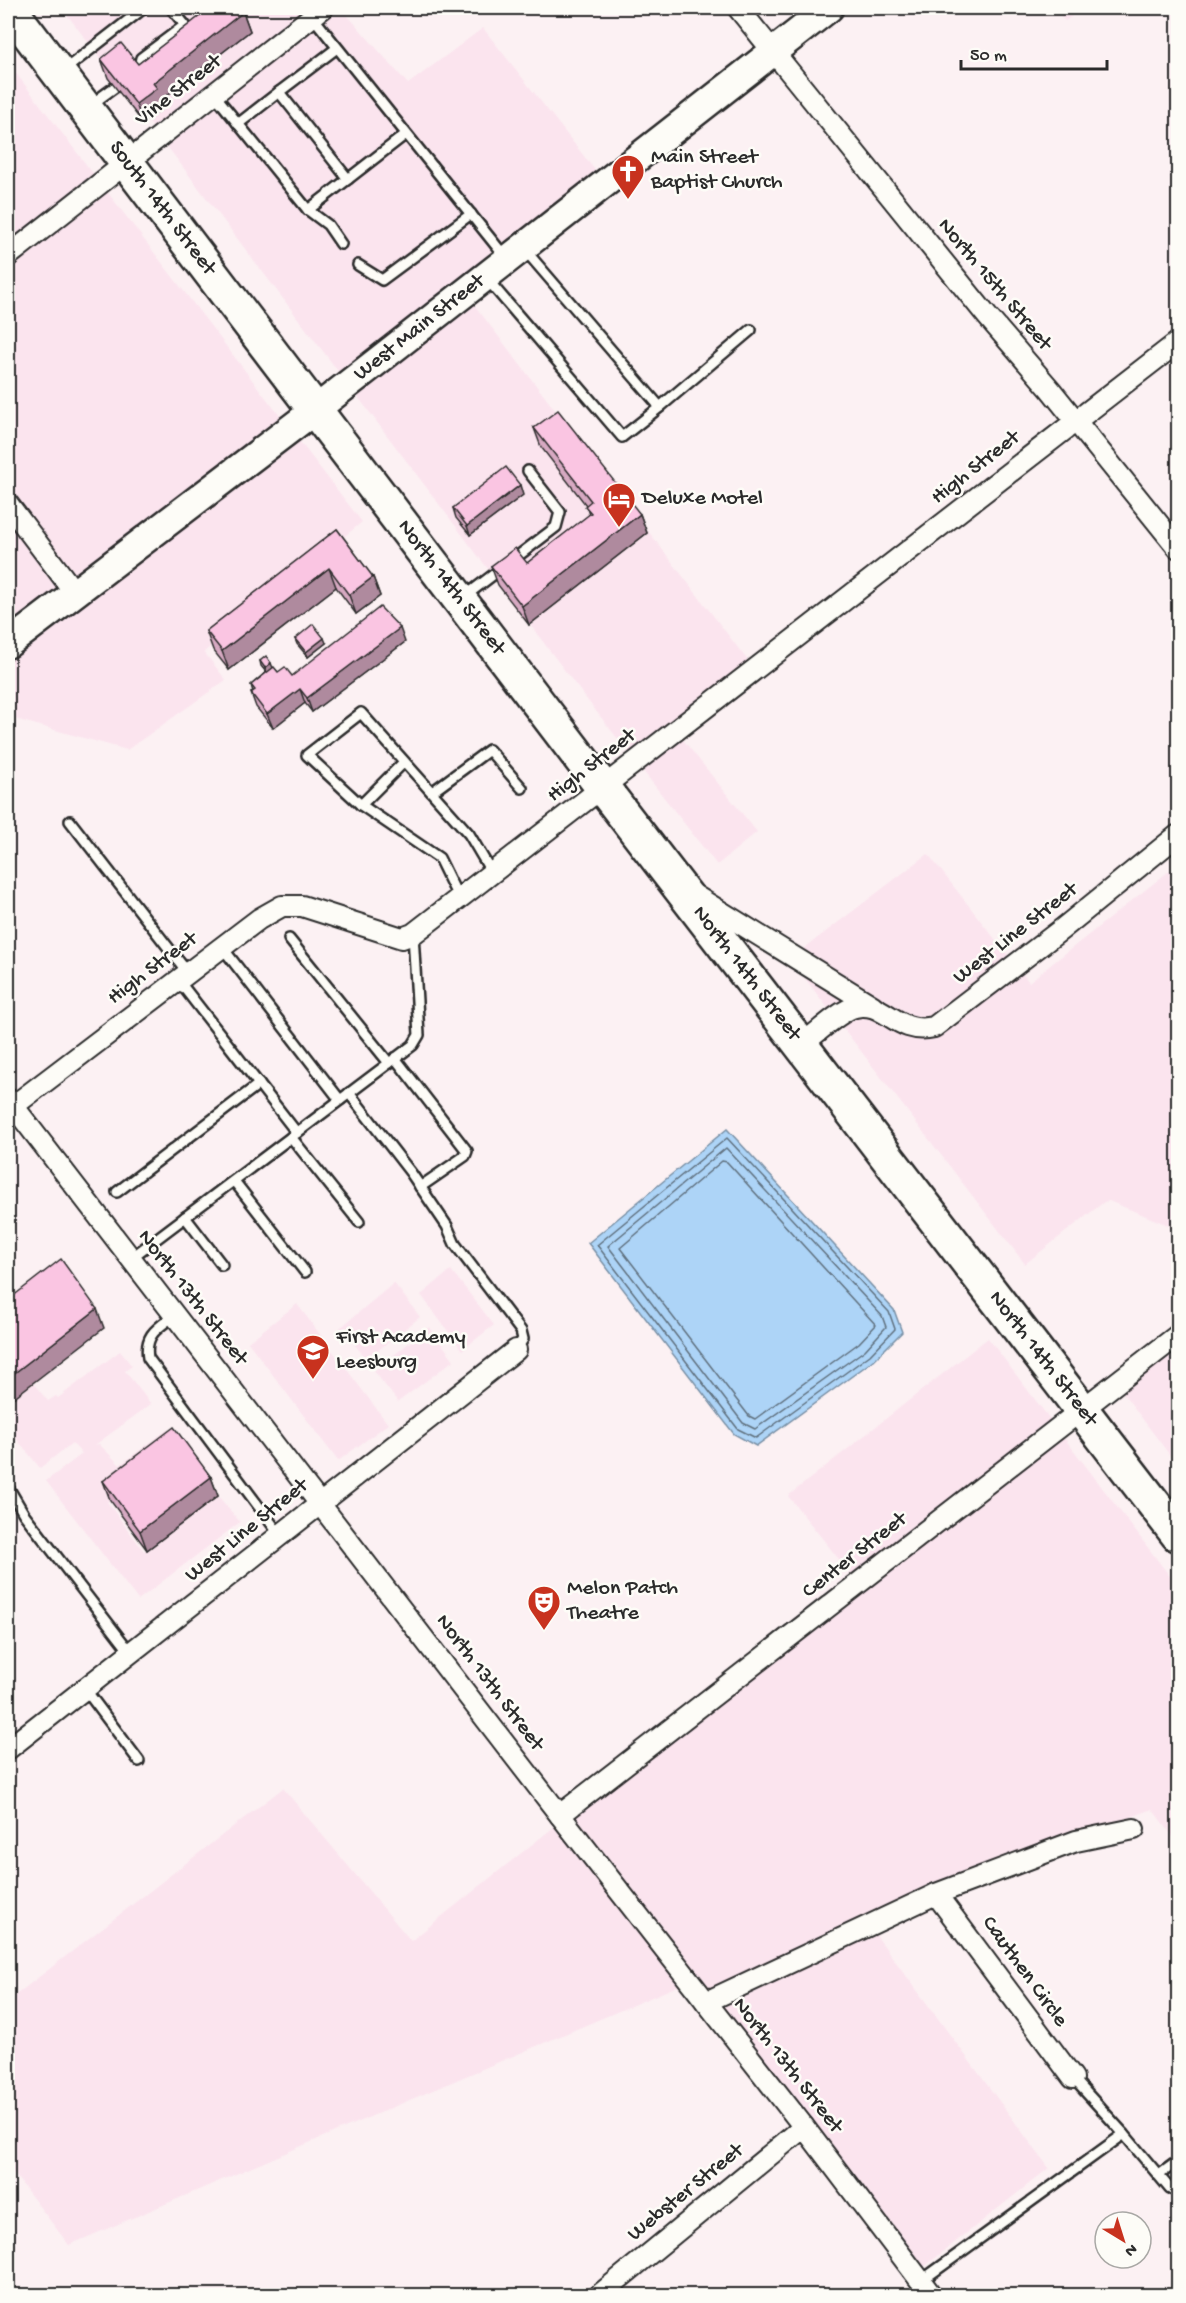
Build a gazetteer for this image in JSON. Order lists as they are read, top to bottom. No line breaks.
{"streets":{"highway":["South 14th Street","North 14th Street"],"main road":["West Main Street"],"street":["Vine Street","North 15th Street","High Street","West Line Street","North 13th Street","Center Street","Cauthen Circle","Webster Street"]},"crossings":[["Vine Street","South 14th Street"],["South 14th Street","West Main Street"],["South 14th Street","North 14th Street"],["North 15th Street","West Main Street"],["North 15th Street","High Street"],["West Main Street","North 14th Street"],["High Street","North 14th Street"],["High Street","North 13th Street"],["North 14th Street","West Line Street"],["North 14th Street","Center Street"],["West Line Street","North 13th Street"],["North 13th Street","Center Street"],["North 13th Street","Webster Street"]],"places":{"church":["Main Street Baptist Church"],"hotel":["Deluxe Motel"],"school or university":["First Academy Leesburg"],"theatre":["Melon Patch Theatre"]},"scale_bar":"50 m","north":"bottom right"}
